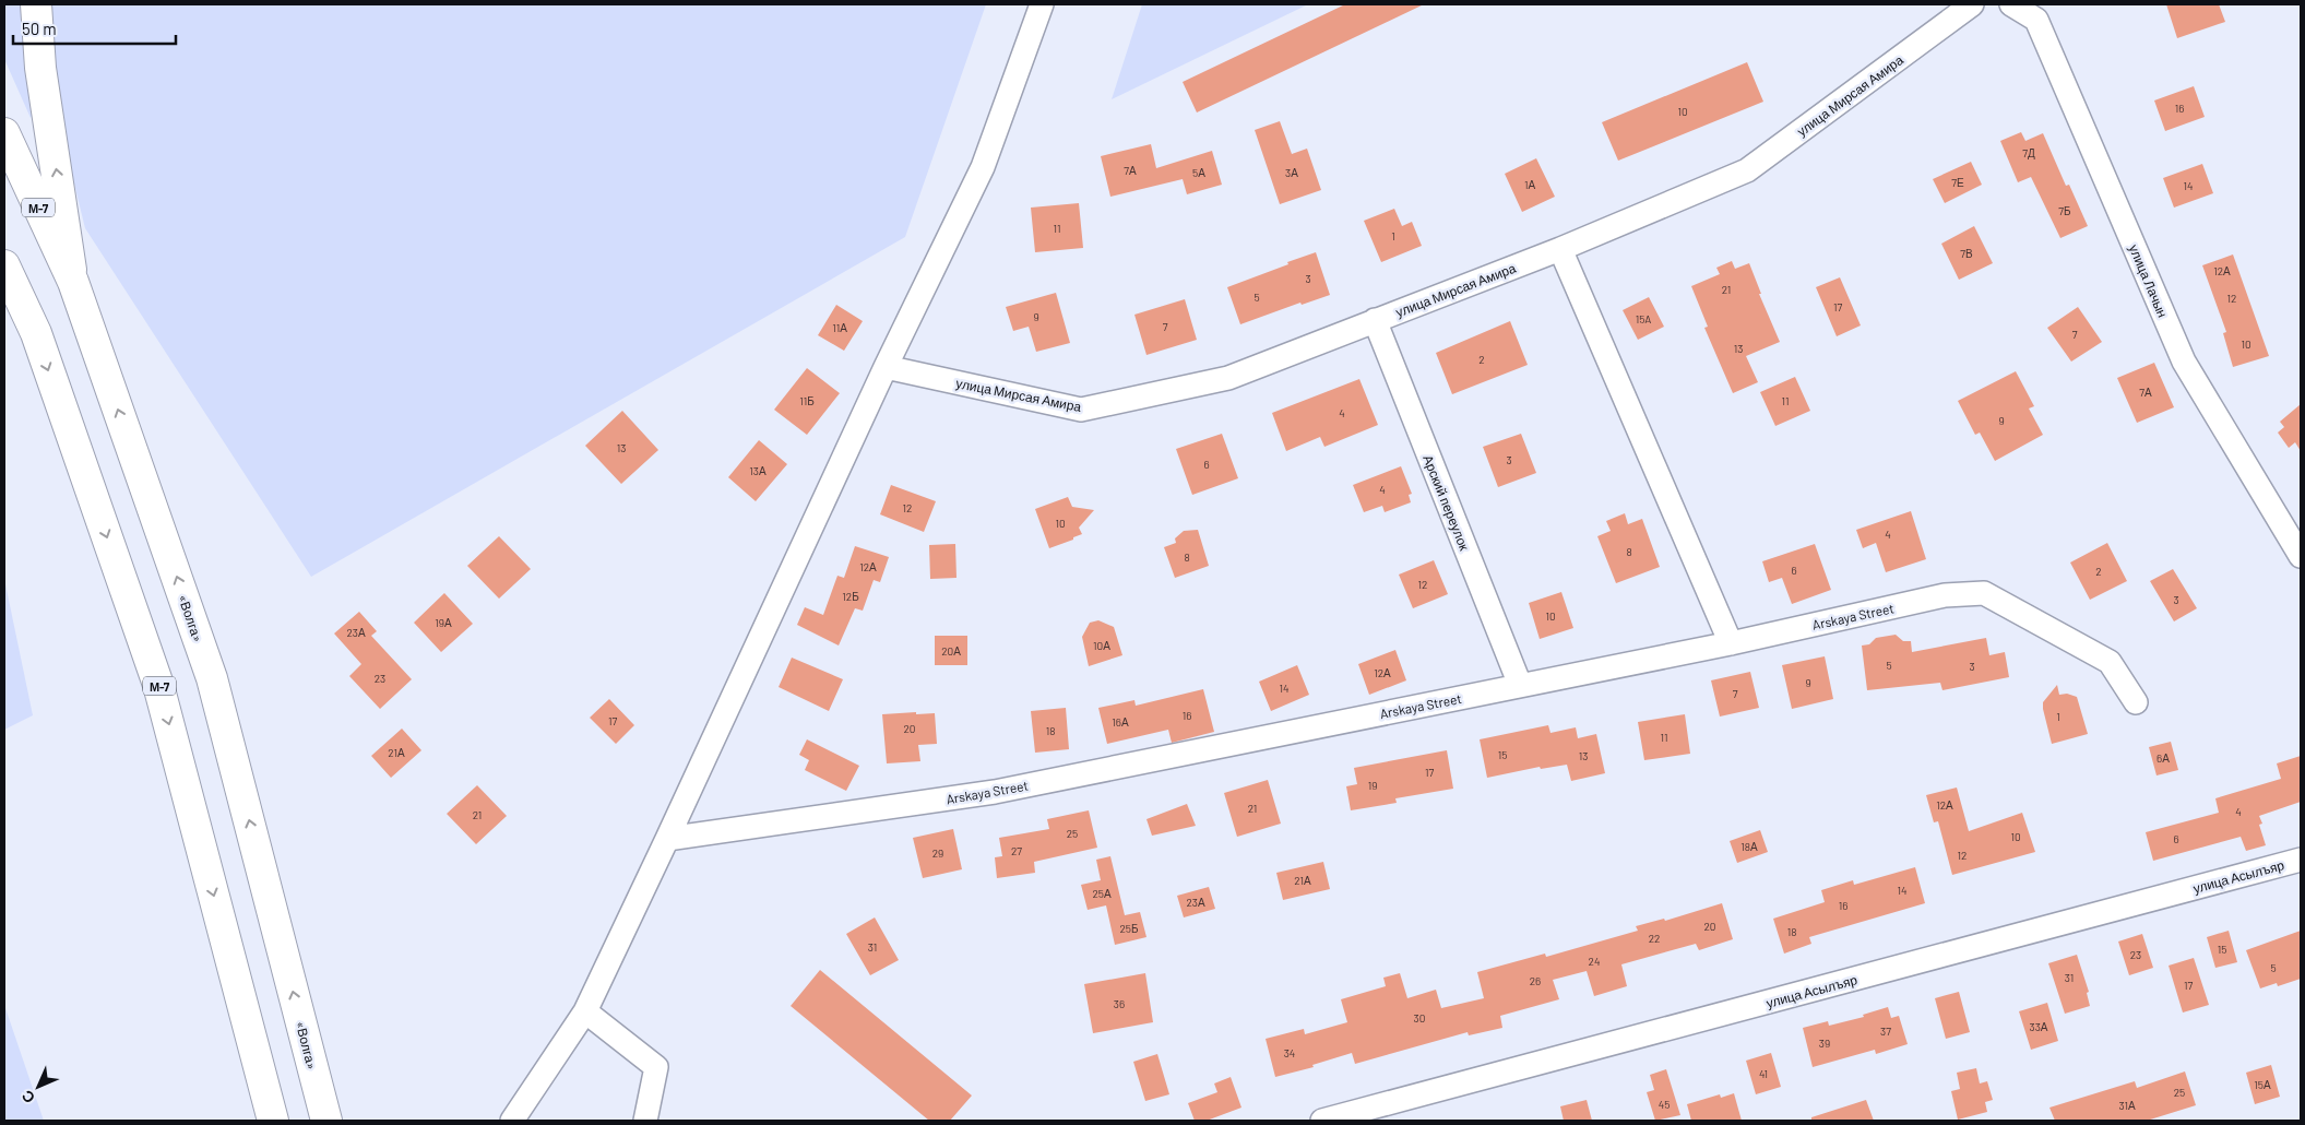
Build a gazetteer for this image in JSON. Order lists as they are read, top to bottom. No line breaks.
{"streets":{"main road":["М-7","«Волга»"],"street":["улица Мирсая Амира","улица Лачын","Арский переулок","Arskaya Street","улица Асылъяр"]},"crossings":[["улица Мирсая Амира","Арский переулок"],["Арский переулок","Arskaya Street"]],"house_numbers":["16","10","7Д","7А","5А","3А","7Е","1А","14","7Б","11","1","7В","12А","3","21","5","12","17","9","15A","7","11А","7","10","13","2","7А","11Б","11","4","9","13","3","6","13А","4","12","10","4","8","8","12А","6","2","12","12Б","3","10","19А","23А","10А","20А","5","3","12А","23","9","14","7","16","1","17","16А","20","18","11","21А","15","13","6А","17","19","12А","21","4","21","25","10","6","18А","27","29","12","21А","14","25А","23А","16","20","25Б","18","22","31","15","23","24","5","31","26","17","36","30","33А","37","39","34","41","15А","25","45","31А"],"scale_bar":"50 m","north":"bottom left"}
